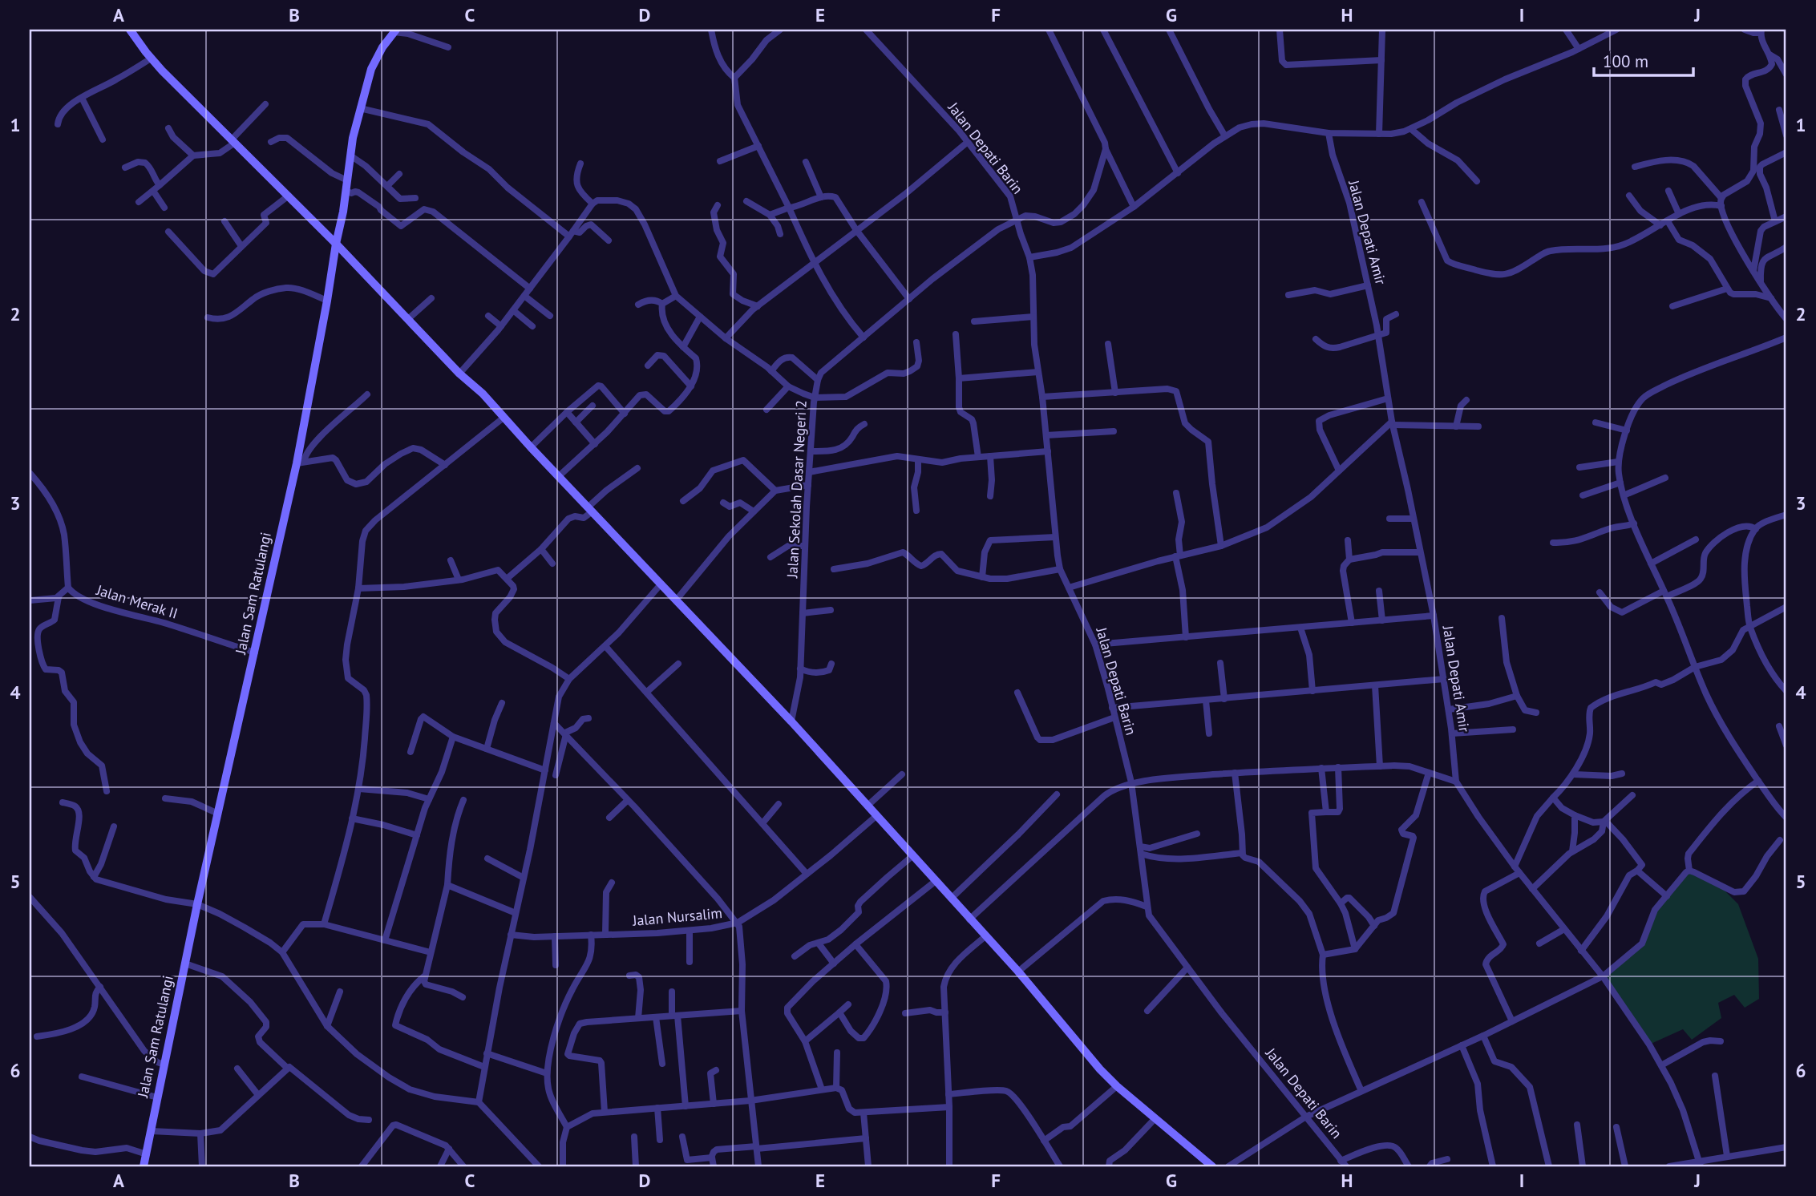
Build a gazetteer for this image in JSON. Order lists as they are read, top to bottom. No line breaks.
{"streets":{"main road":["Jalan Sam Ratulangi"],"street":["Jalan Depati Barin","Jalan Depati Amir","Jalan Sekolah Dasar Negeri 2","Jalan Merak II","Jalan Nursalim"]},"crossings":[["Jalan Sam Ratulangi","Jalan Merak II"]],"scale_bar":"100 m","grid":{"columns":["A","B","C","D","E","F","G","H","I","J"],"rows":["1","2","3","4","5","6"]}}
